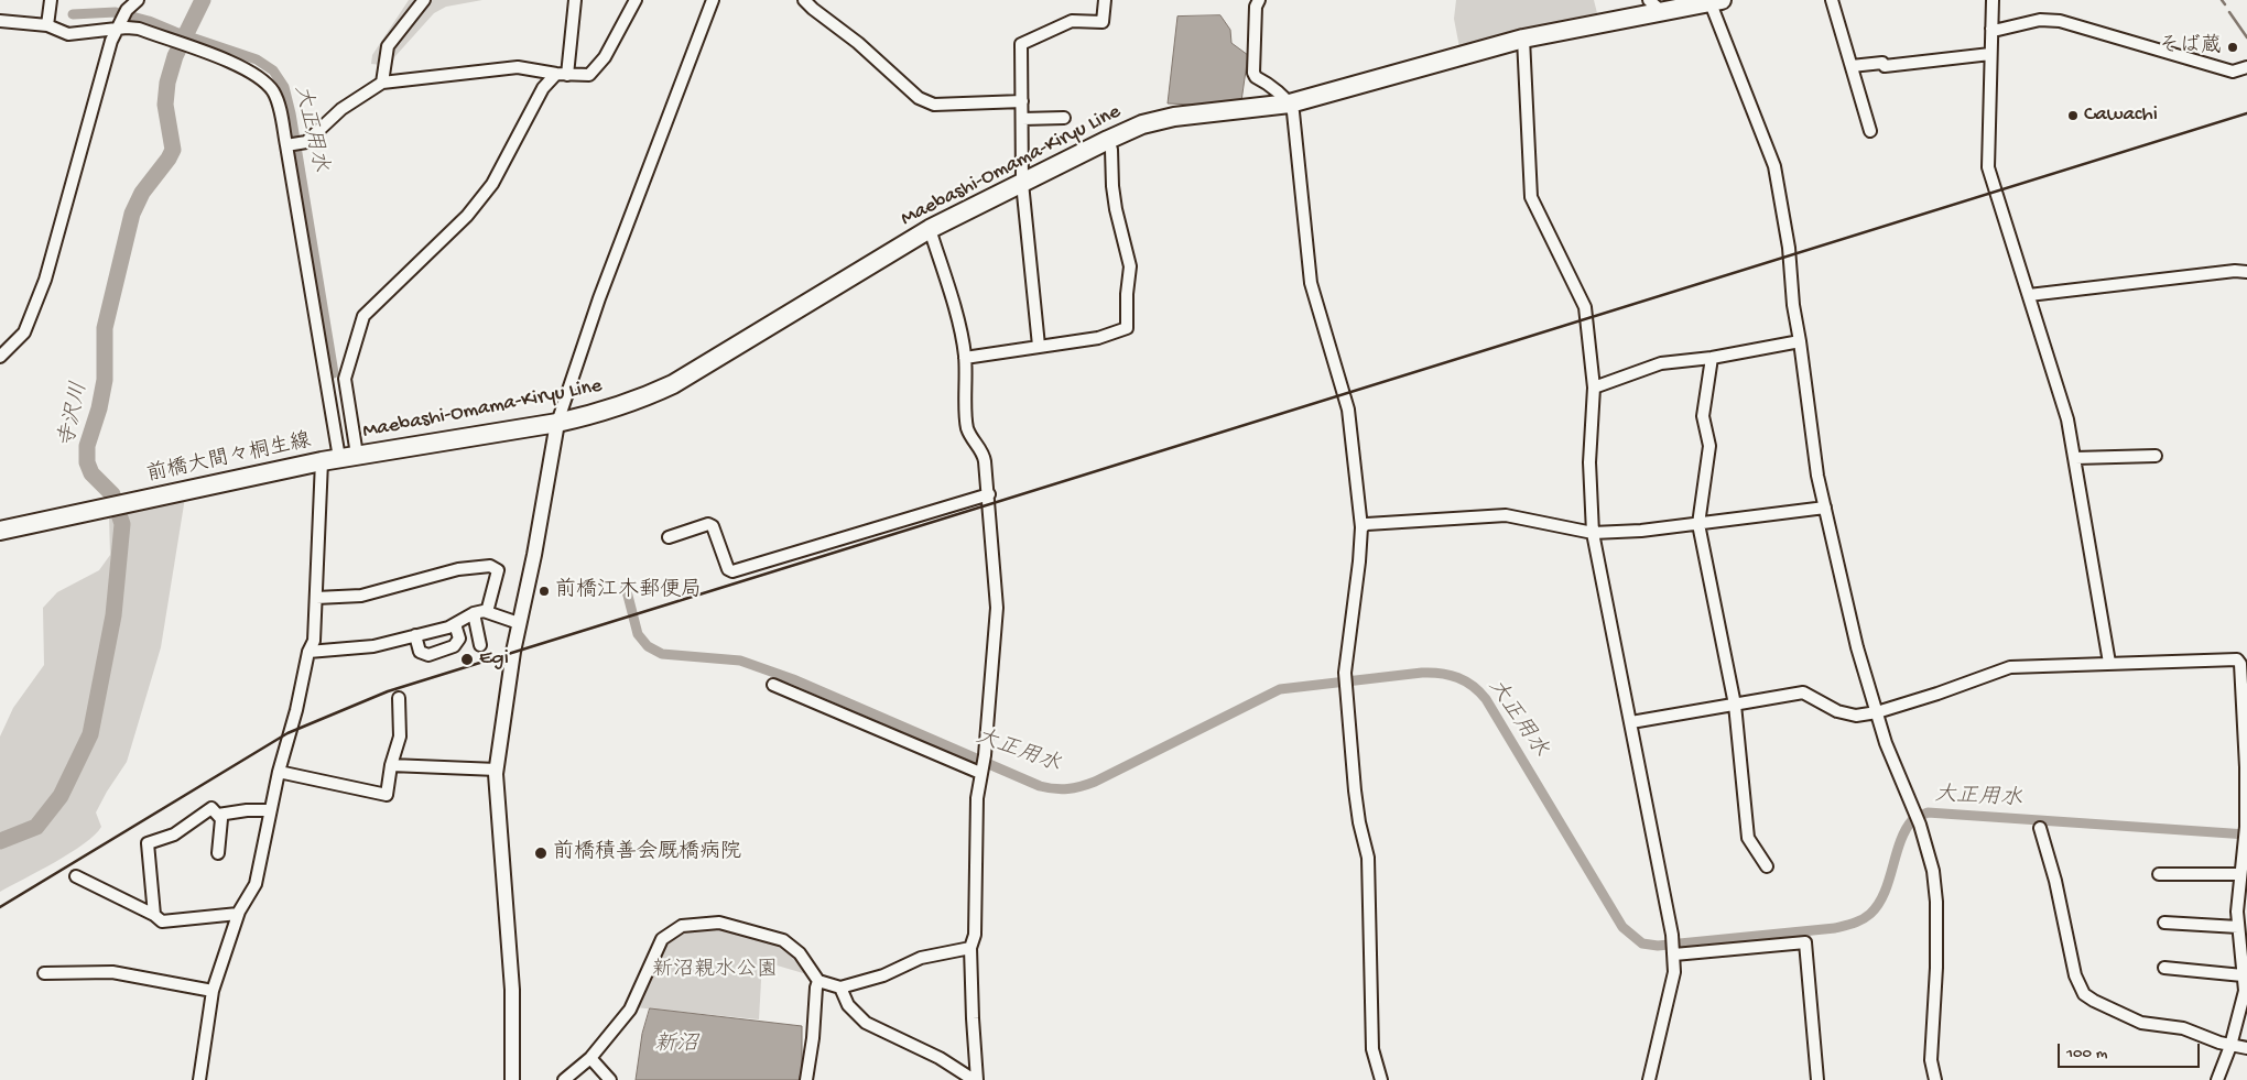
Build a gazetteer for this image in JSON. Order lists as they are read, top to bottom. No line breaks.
{"streets":{"main road":["Maebashi-Omama-Kiryu Line","前橋大間々桐生線"]},"crossings":[["Maebashi-Omama-Kiryu Line","前橋大間々桐生線"]],"water":["大正用水","寺沢川","新沼"],"parks":["新沼親水公園"],"places":["そば蔵","Cawachi","前橋江木郵便局","Egi","前橋積善会厩橋病院"],"scale_bar":"100 m"}
